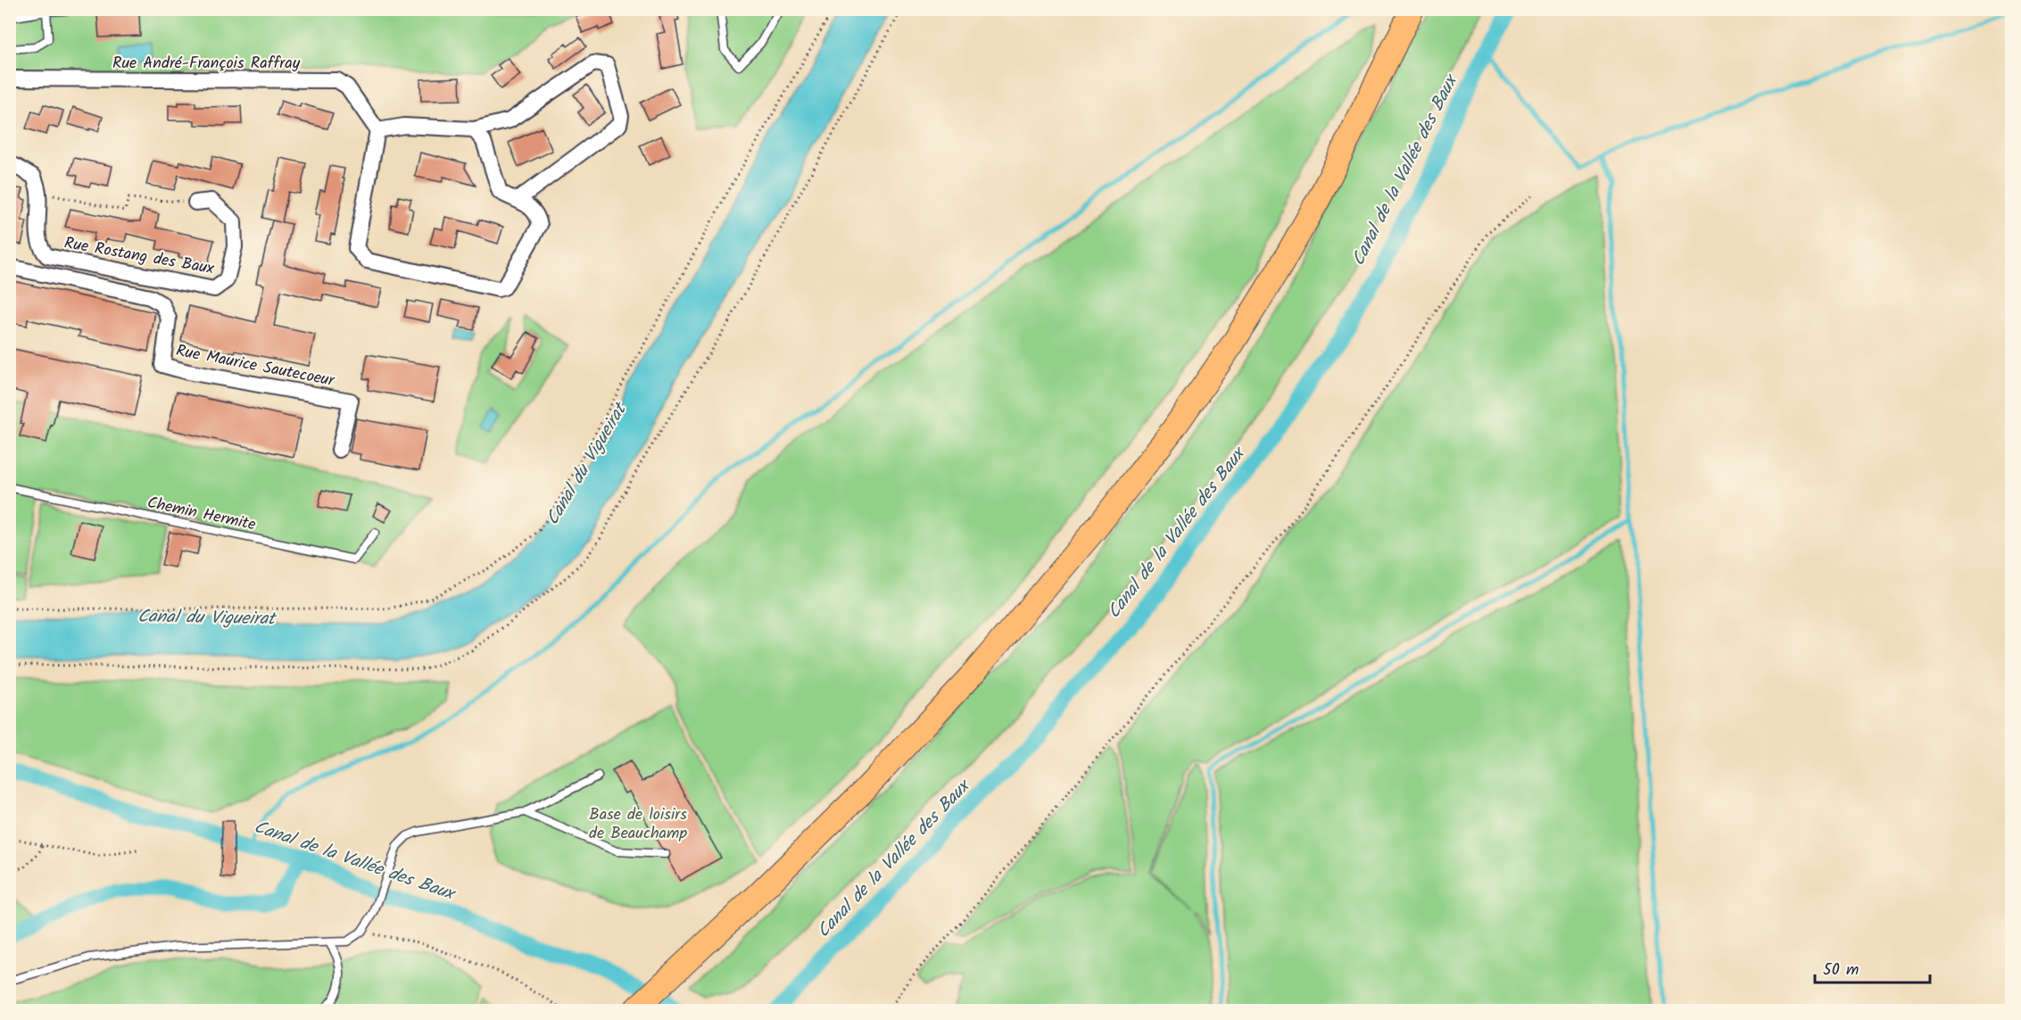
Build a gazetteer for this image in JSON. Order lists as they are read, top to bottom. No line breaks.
{"streets":{"street":["Rue André-François Raffray","Rue Rostang des Baux","Rue Maurice Sautecoeur"],"lane":["Chemin Hermite"]},"water":["Canal de la Vallée des Baux","Canal du Vigueirat"],"parks":["Base de loisirs de Beauchamp"],"scale_bar":"50 m"}
